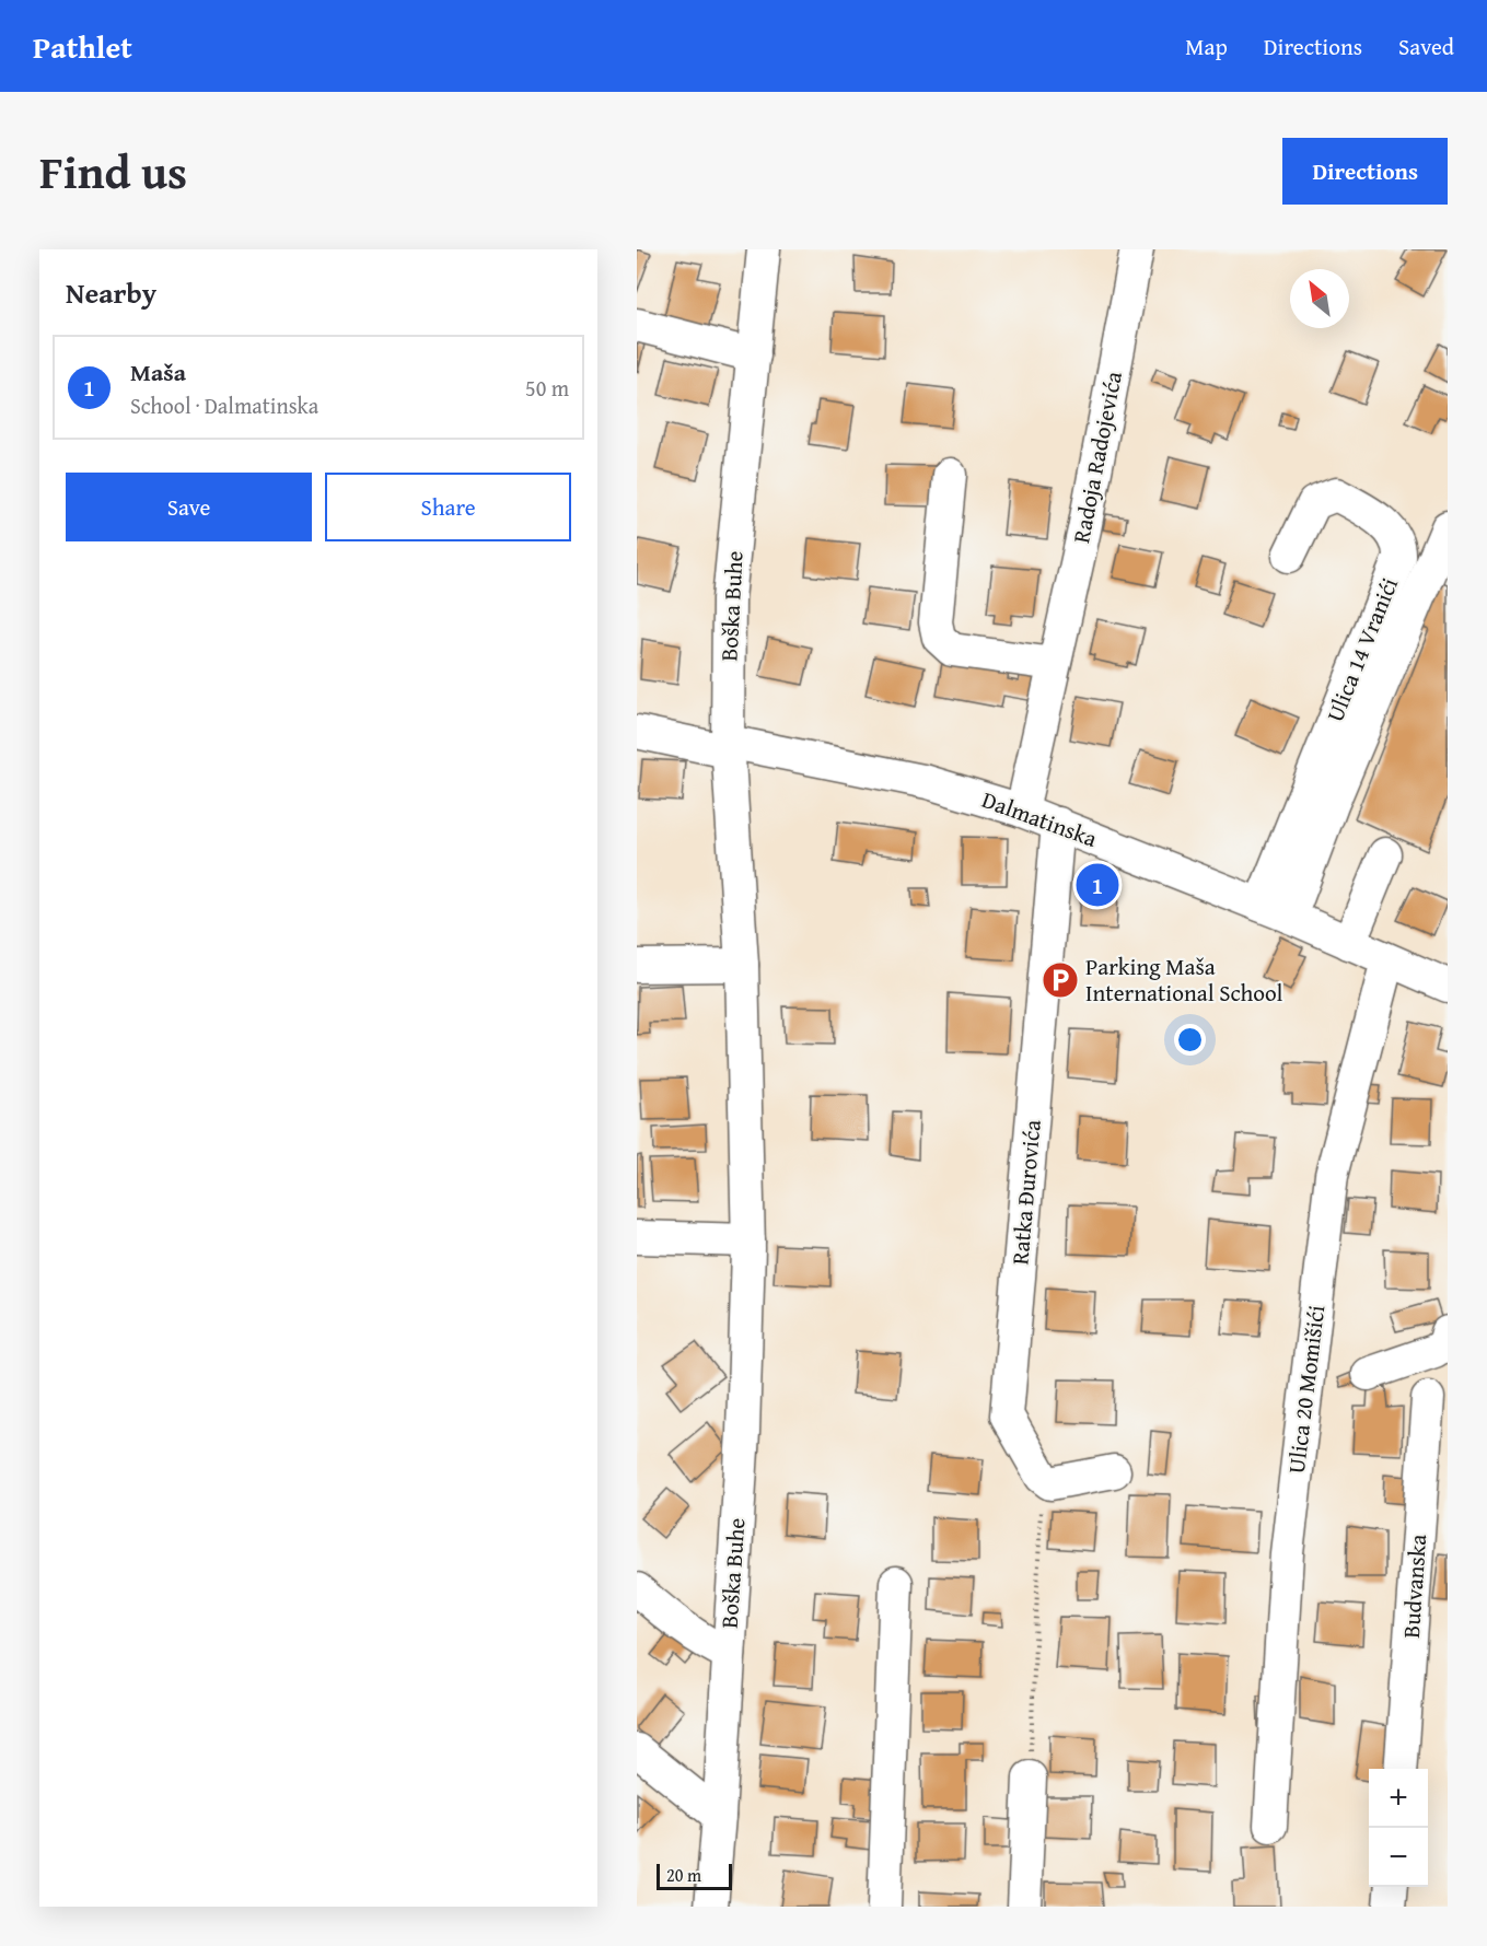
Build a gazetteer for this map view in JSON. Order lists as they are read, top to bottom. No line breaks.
{"streets":{"street":["Radoja Radojevića","Boška Buhe","Ulica 14 Vranići","Dalmatinska","Ratka Đurovića","Ulica 20 Momišići","Budvanska"]},"crossings":[["Radoja Radojevića","Dalmatinska"],["Boška Buhe","Dalmatinska"],["Ulica 14 Vranići","Dalmatinska"],["Dalmatinska","Ratka Đurovića"],["Dalmatinska","Ulica 20 Momišići"]],"places":{"parking":["Parking Maša International School"]},"scale_bar":"20 m","north":"top left","page":{"header":"Pathlet","nav":["Map","Directions","Saved"],"title":"Find us","buttons":["Directions",["Save","Share"]],"heading":"Nearby","list":[{"mark":"1","name":"Maša","note":"School · Dalmatinska","value":"50 m"}],"pins":"1","map_buttons":["+","−"],"scale":"20 m"}}
